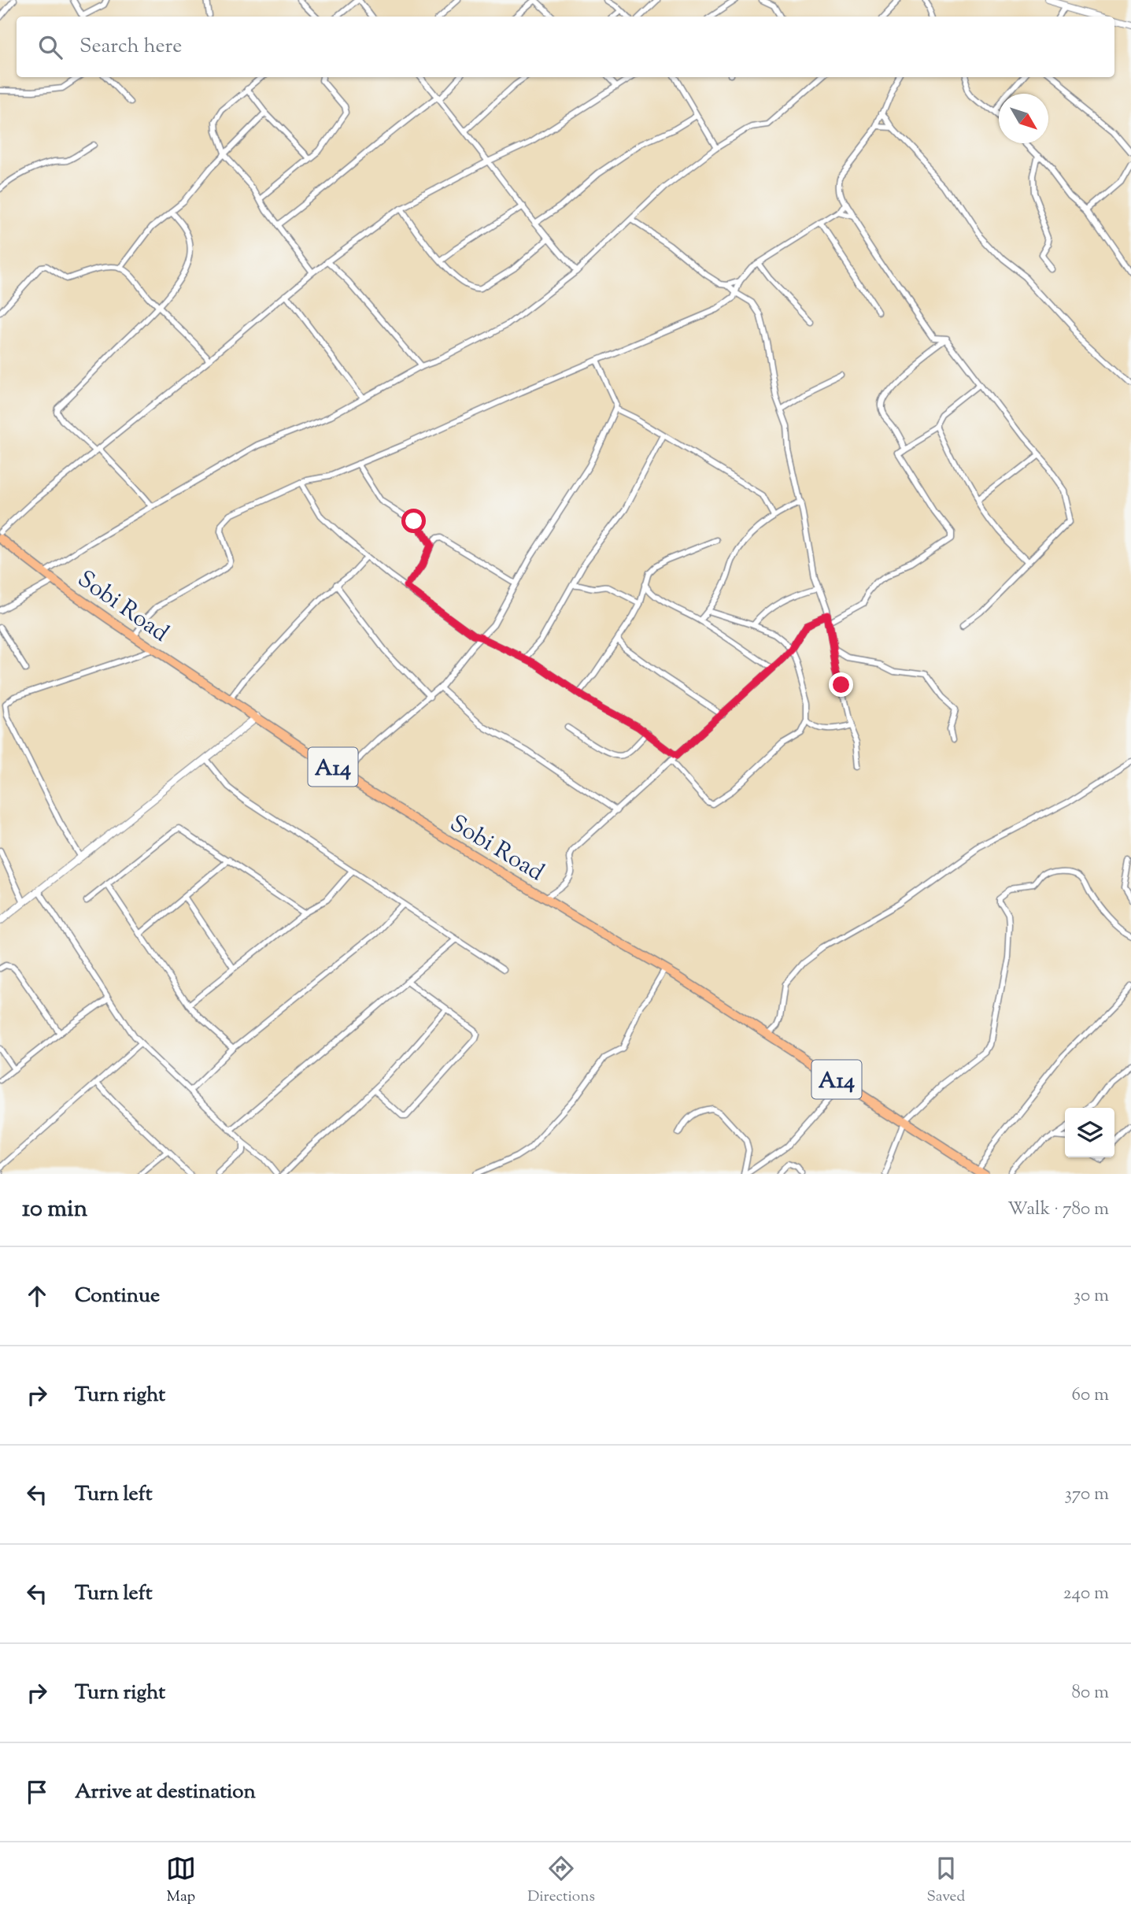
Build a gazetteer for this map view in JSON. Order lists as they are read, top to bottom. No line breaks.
{"streets":{"highway":["Sobi Road","A14"]},"north":"bottom right","page":{"search":"Search here","heading":["10 min","Walk · 780 m"],"list":[["Continue","30 m"],["Turn right","60 m"],["Turn left","370 m"],["Turn left","240 m"],["Turn right","80 m"],"Arrive at destination"],"nav":["Map","Directions","Saved"]}}
